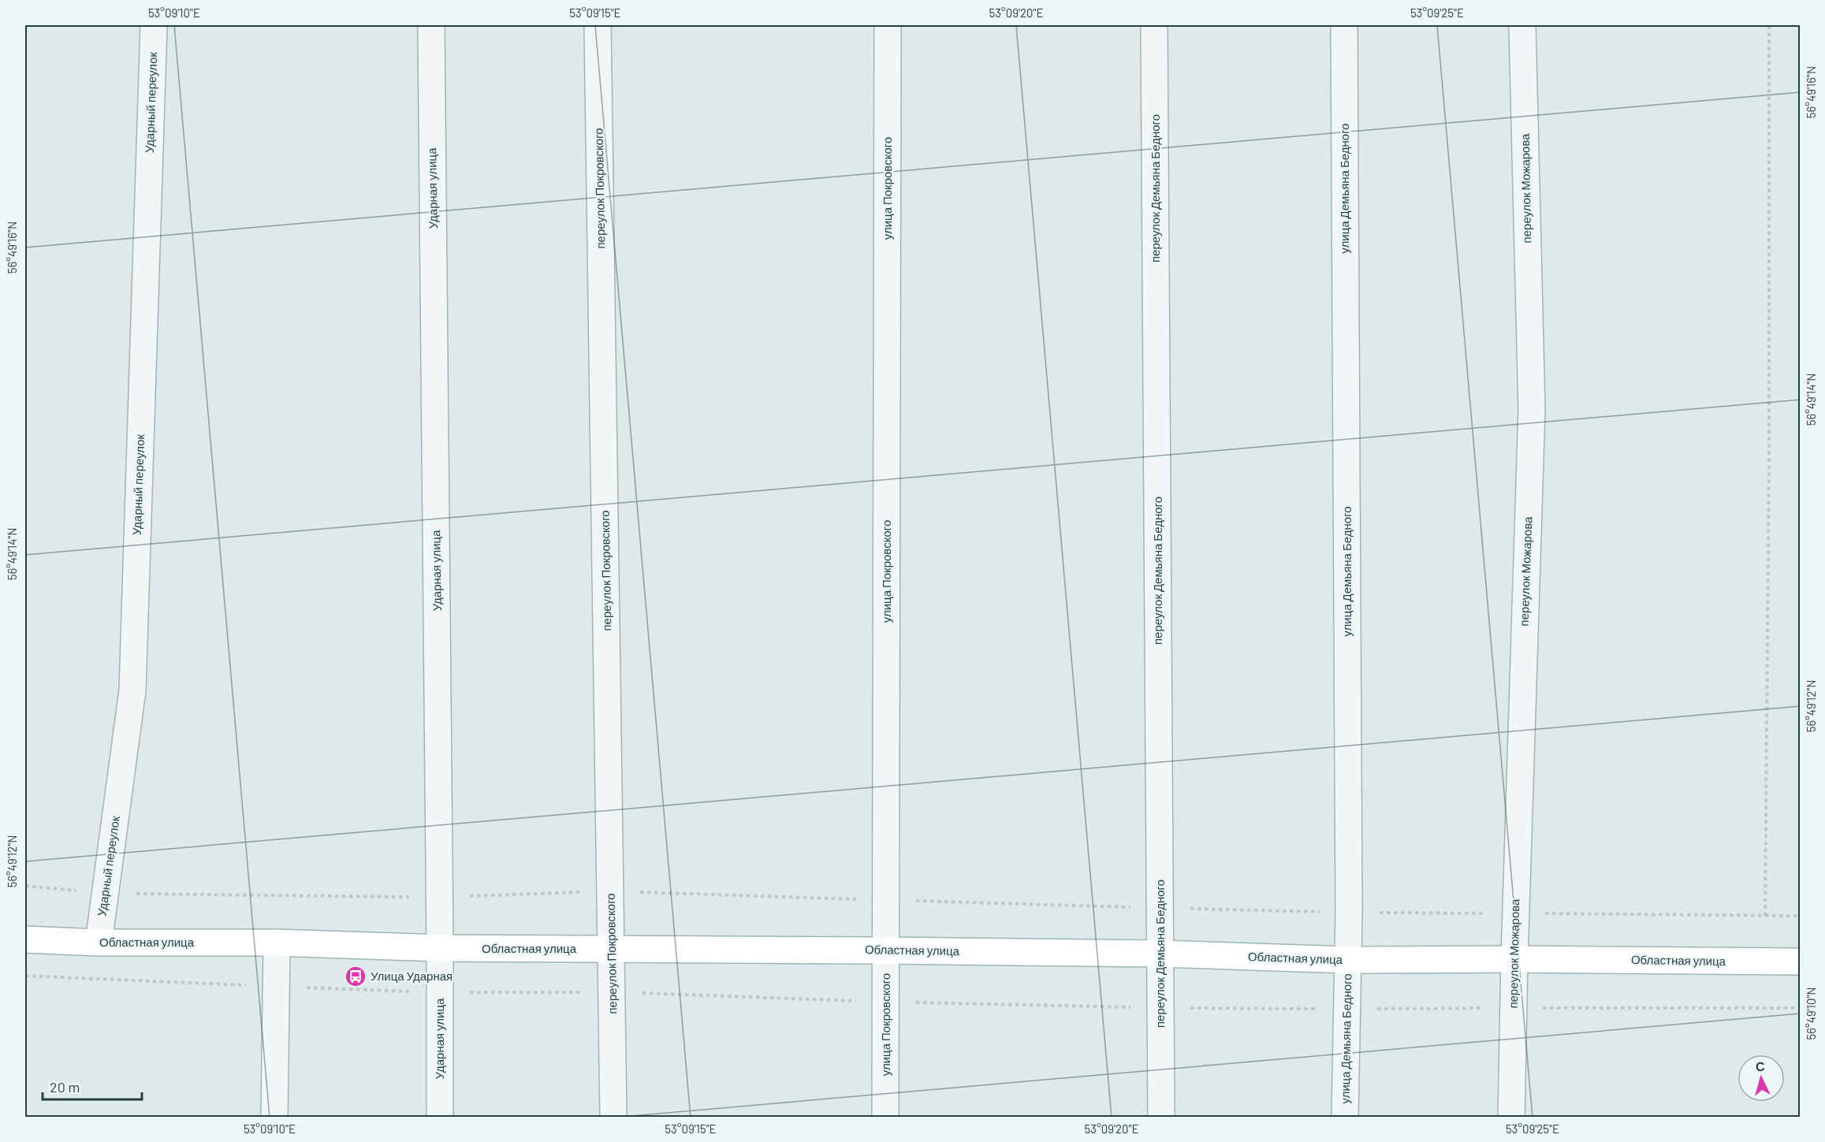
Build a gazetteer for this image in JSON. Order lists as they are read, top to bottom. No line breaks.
{"streets":{"main road":["Областная улица"],"street":["Ударный переулок","Ударная улица","переулок Покровского","улица Покровского","переулок Демьяна Бедного","улица Демьяна Бедного","переулок Можарова"]},"crossings":[["Ударный переулок","Областная улица"],["Ударная улица","Областная улица"],["переулок Покровского","Областная улица"],["улица Покровского","Областная улица"],["переулок Демьяна Бедного","Областная улица"],["улица Демьяна Бедного","Областная улица"],["переулок Можарова","Областная улица"]],"places":{"bus stop":["Улица Ударная"]},"scale_bar":"20 m","north":"top","coordinates":["53°09'10\"E","53°09'15\"E","53°09'20\"E","53°09'25\"E","56°49'16\"N","56°49'14\"N","56°49'12\"N","56°49'10\"N"]}
